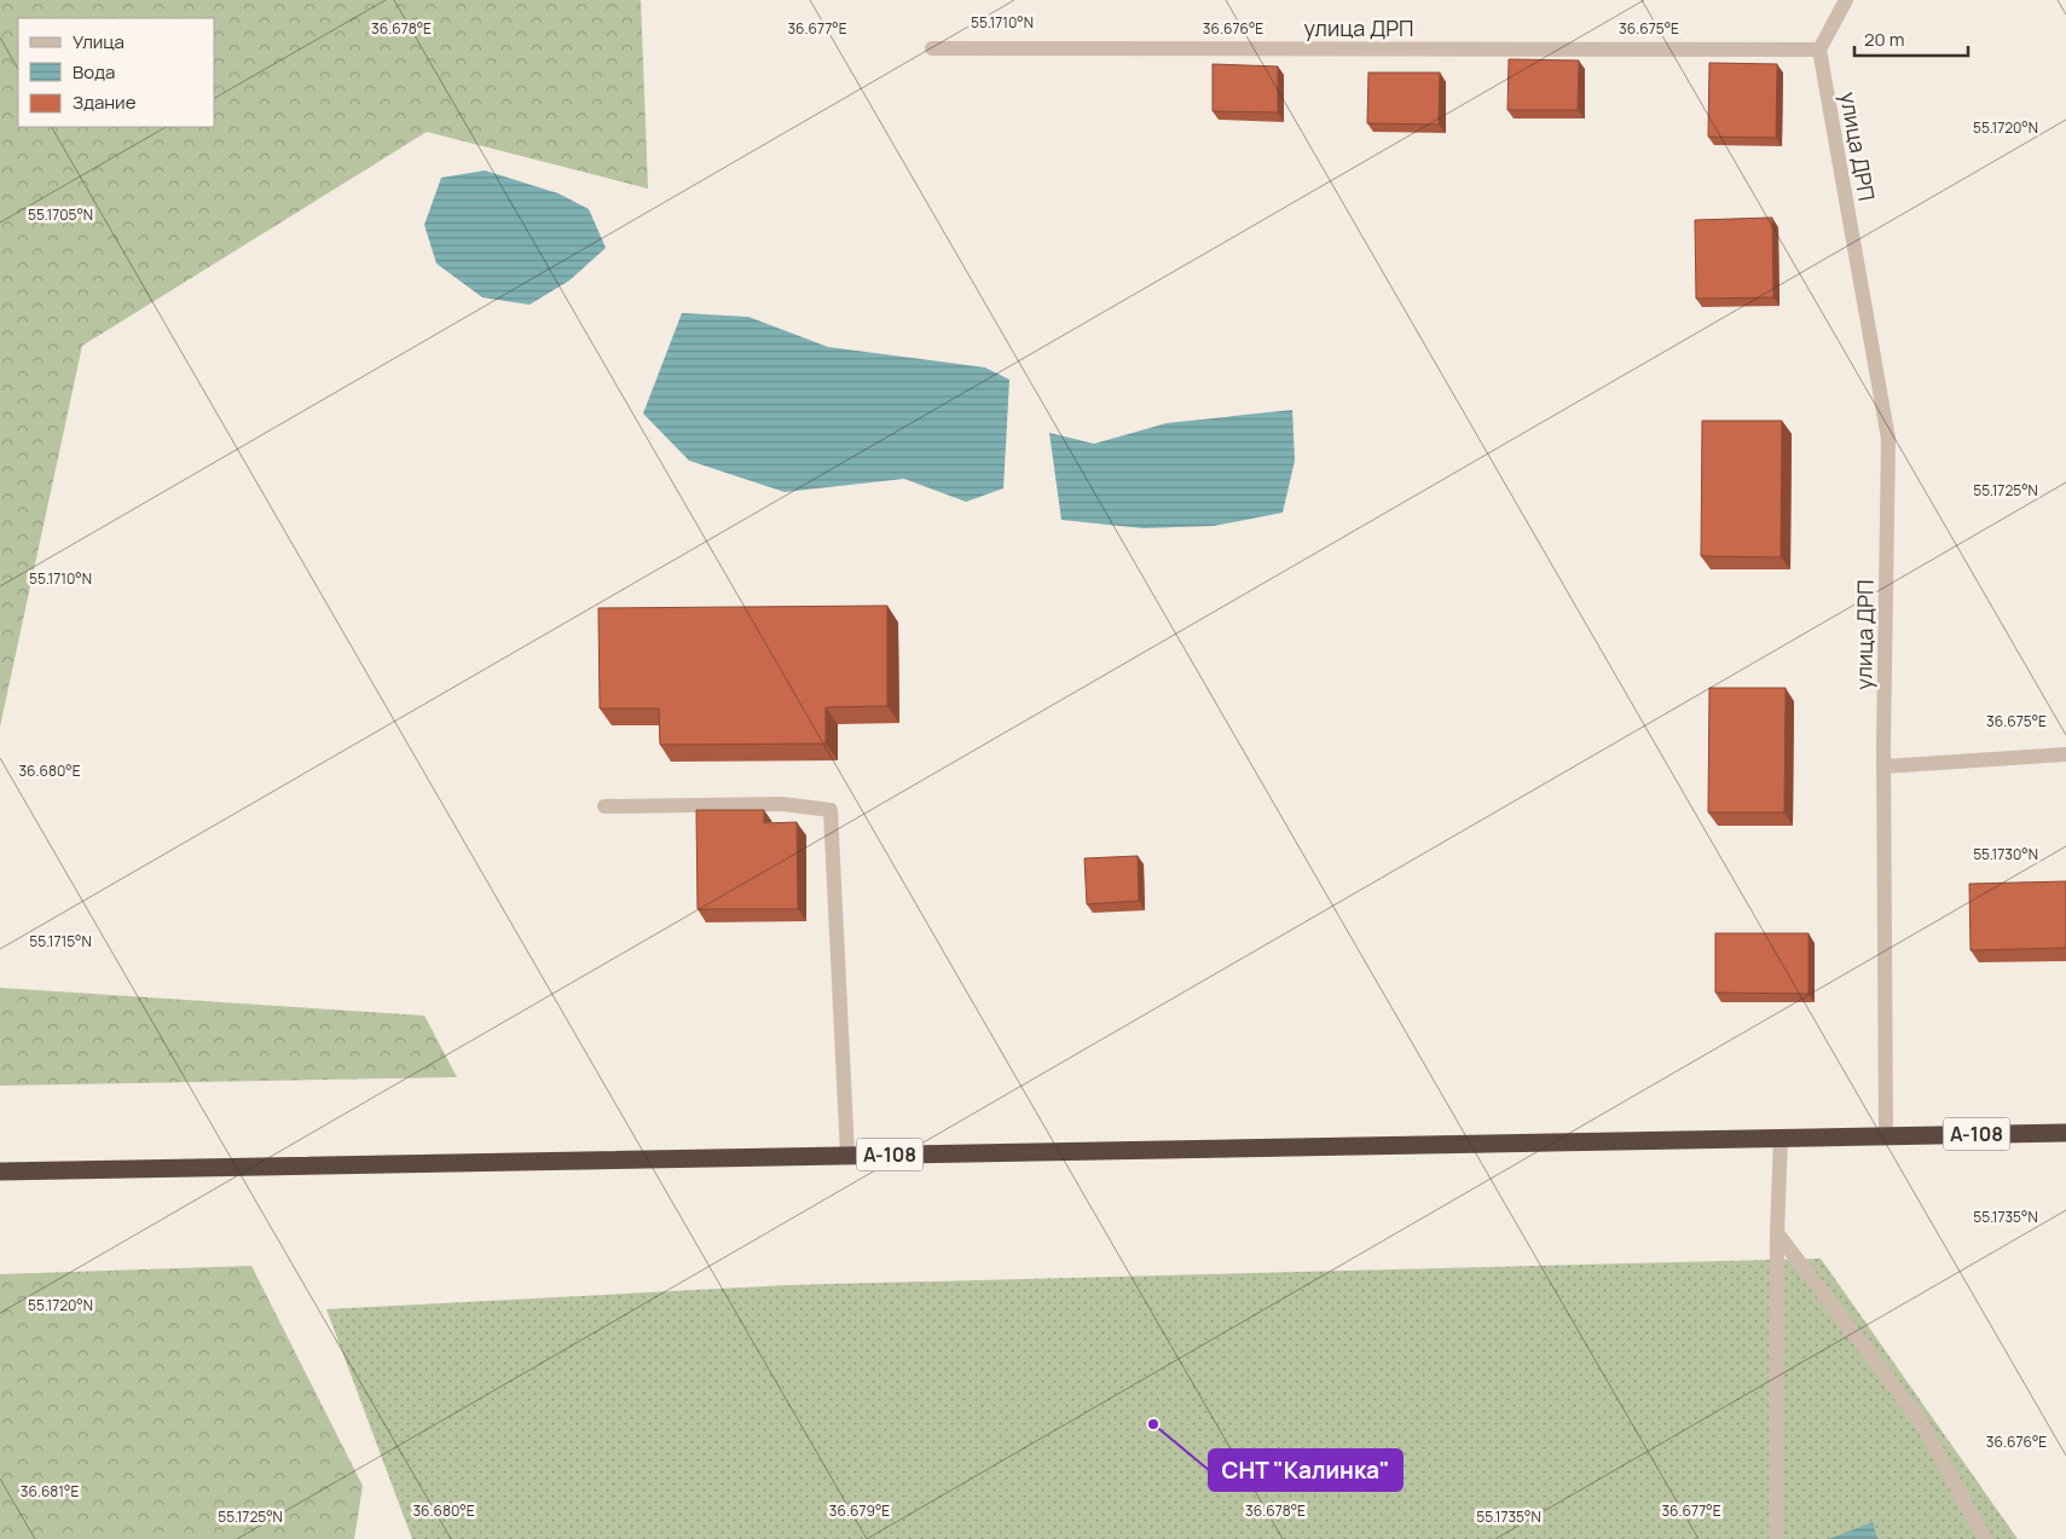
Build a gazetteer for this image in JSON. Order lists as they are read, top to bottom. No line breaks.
{"streets":{"highway":["А-108"],"street":["улица ДРП"]},"crossings":[["улица ДРП","А-108"]],"places":["СНТ \"Калинка\""],"legend":["Улица","Вода","Здание"],"scale_bar":"20 m","coordinates":["55.1710°N","36.678°E","36.677°E","36.676°E","36.675°E","55.1720°N","55.1705°N","55.1725°N","36.680°E","55.1730°N","55.1715°N","55.1735°N","36.681°E","36.679°E"]}
